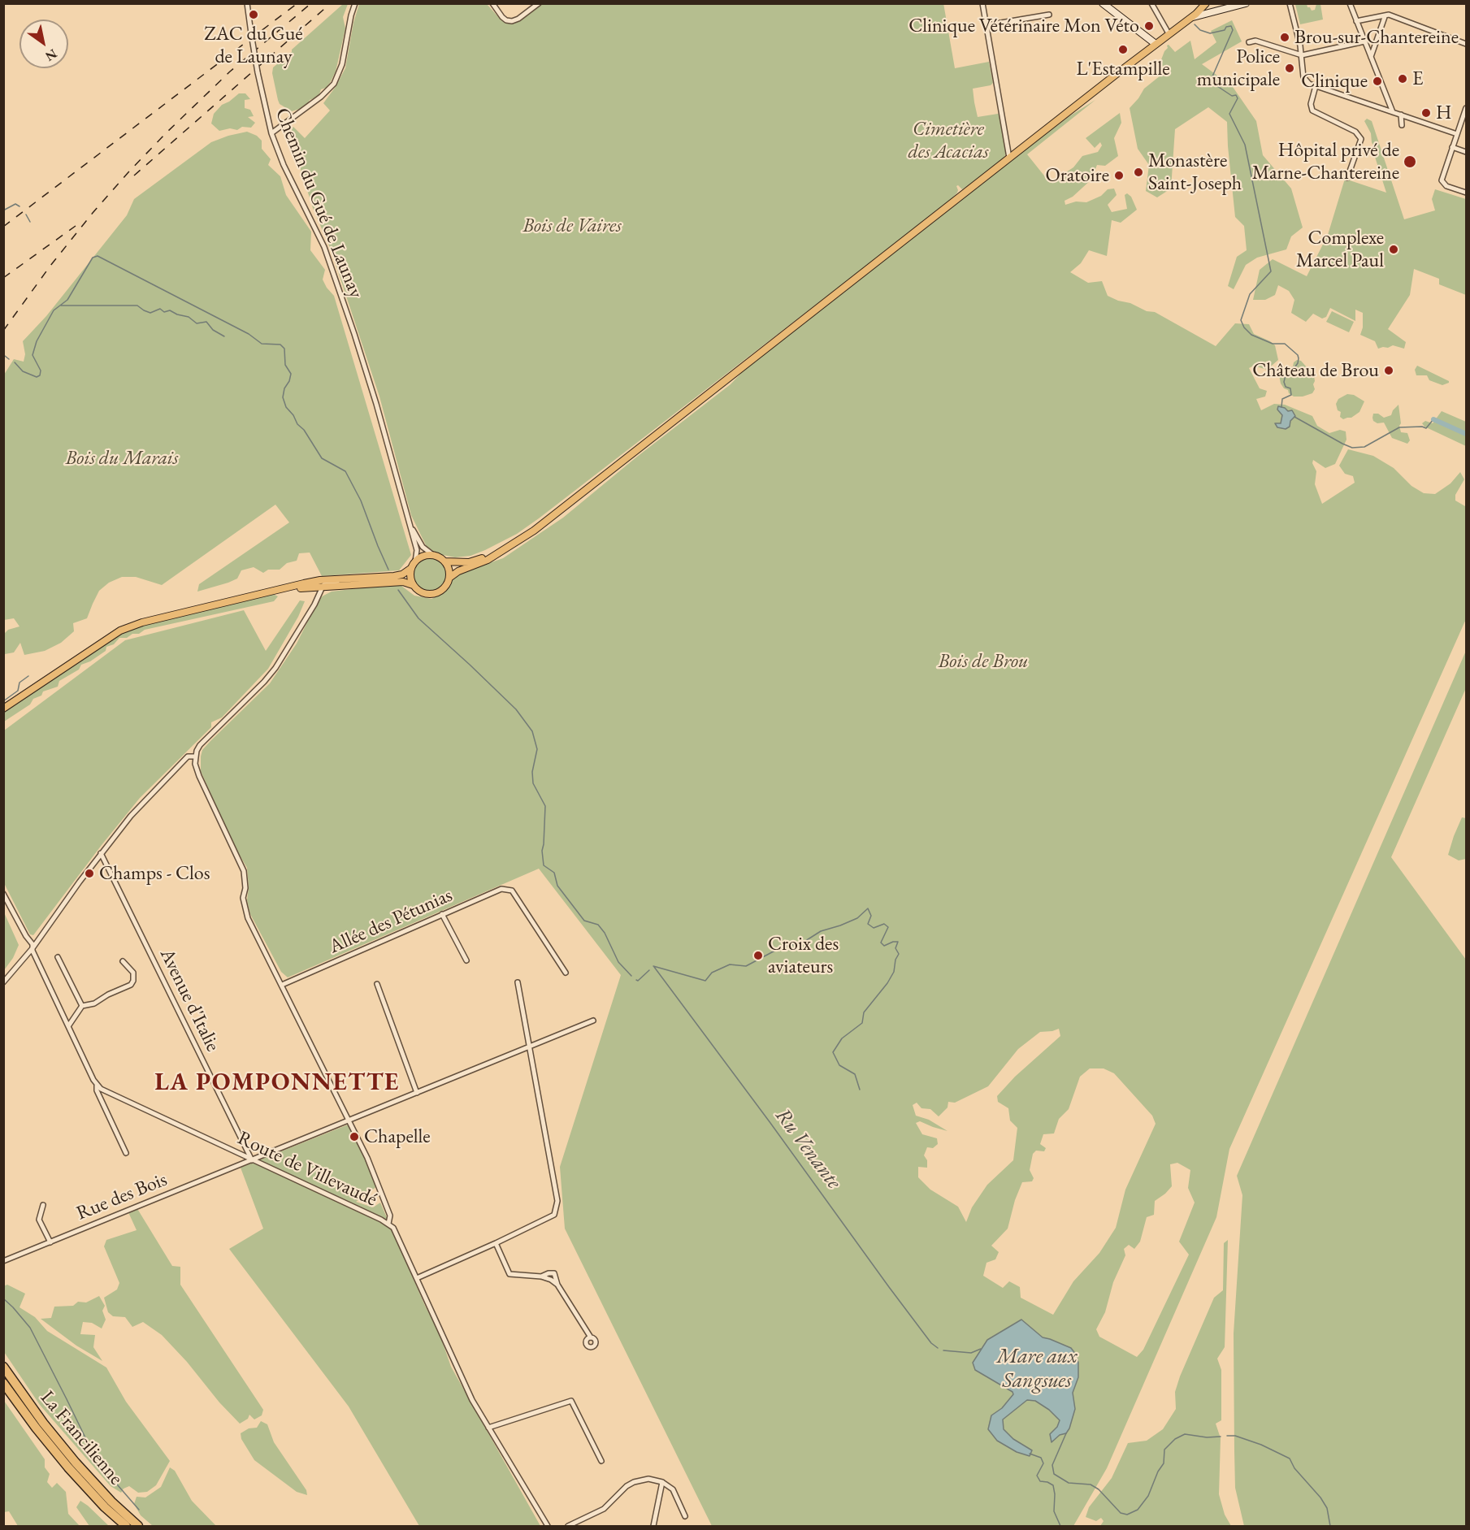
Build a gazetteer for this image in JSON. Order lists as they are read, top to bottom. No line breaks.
{"streets":{"highway":["La Francilienne"],"street":["Chemin du Gué de Launay","Allée des Pétunias","Avenue d'Italie","Route de Villevaudé","Rue des Bois"]},"crossings":[["Avenue d'Italie","Route de Villevaudé"],["Avenue d'Italie","Rue des Bois"],["Route de Villevaudé","Rue des Bois"]],"districts":["LA POMPONNETTE"],"water":["Ru Venante","Mare aux Sangsues"],"parks":["Cimetière des Acacias","Bois de Vaires","Bois du Marais","Bois de Brou"],"places":["ZAC du Gué de Launay","Clinique Vétérinaire Mon Véto","Brou-sur-Chantereine","L'Estampille","Police municipale","E","Clinique","H","Hôpital privé de Marne-Chantereine","Monastère Saint-Joseph","Oratoire","Complexe Marcel Paul","Château de Brou","Champs - Clos","Croix des aviateurs","Chapelle"],"north":"bottom right"}
